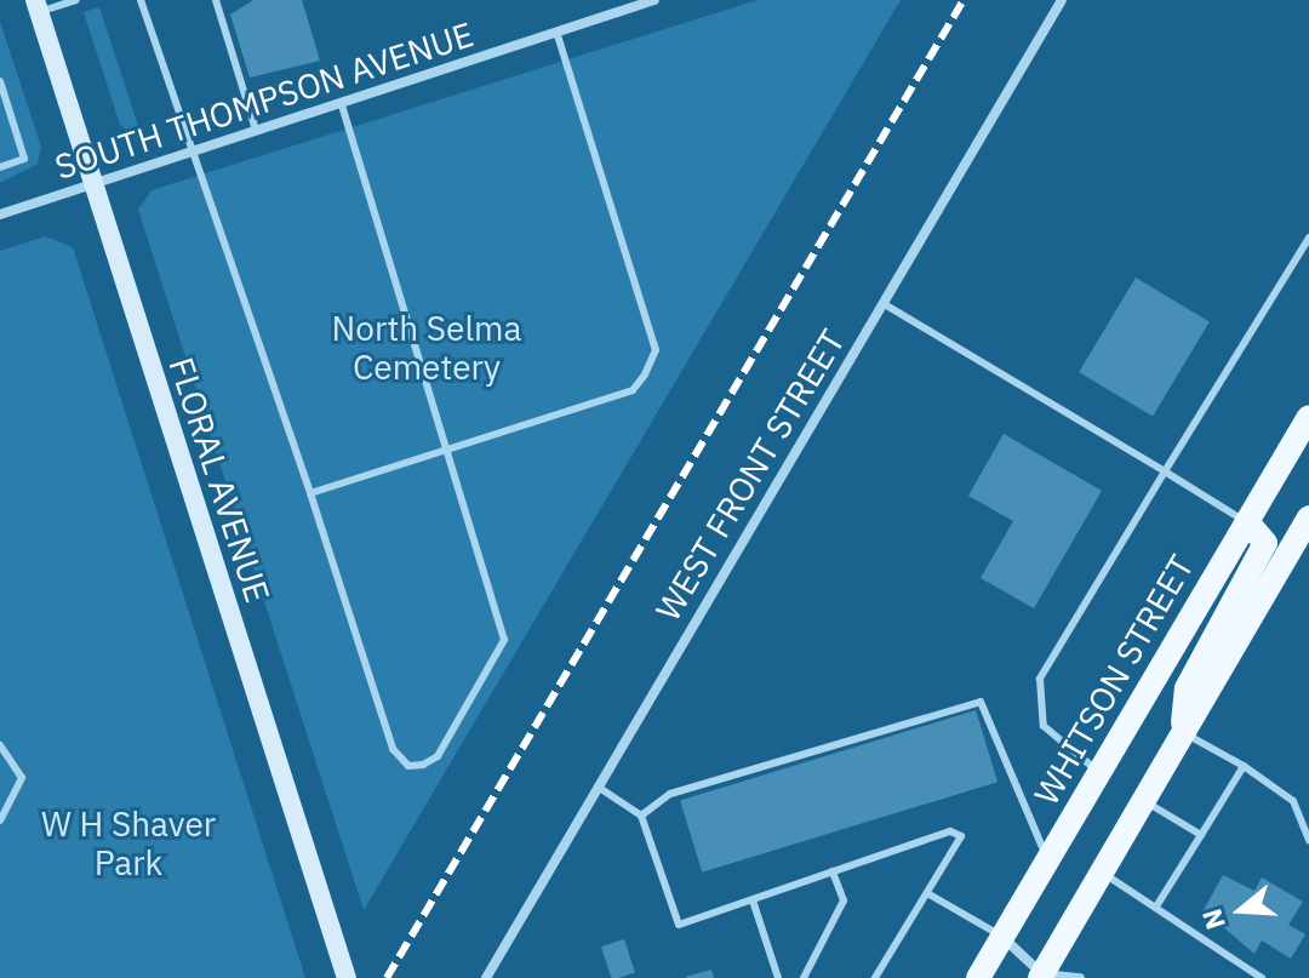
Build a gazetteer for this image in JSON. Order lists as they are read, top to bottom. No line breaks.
{"streets":{"main road":["FLORAL AVENUE","WHITSON STREET"],"street":["SOUTH THOMPSON AVENUE","WEST FRONT STREET"]},"crossings":[["SOUTH THOMPSON AVENUE","FLORAL AVENUE"]],"parks":["North Selma Cemetery","W H Shaver Park"],"north":"left"}
